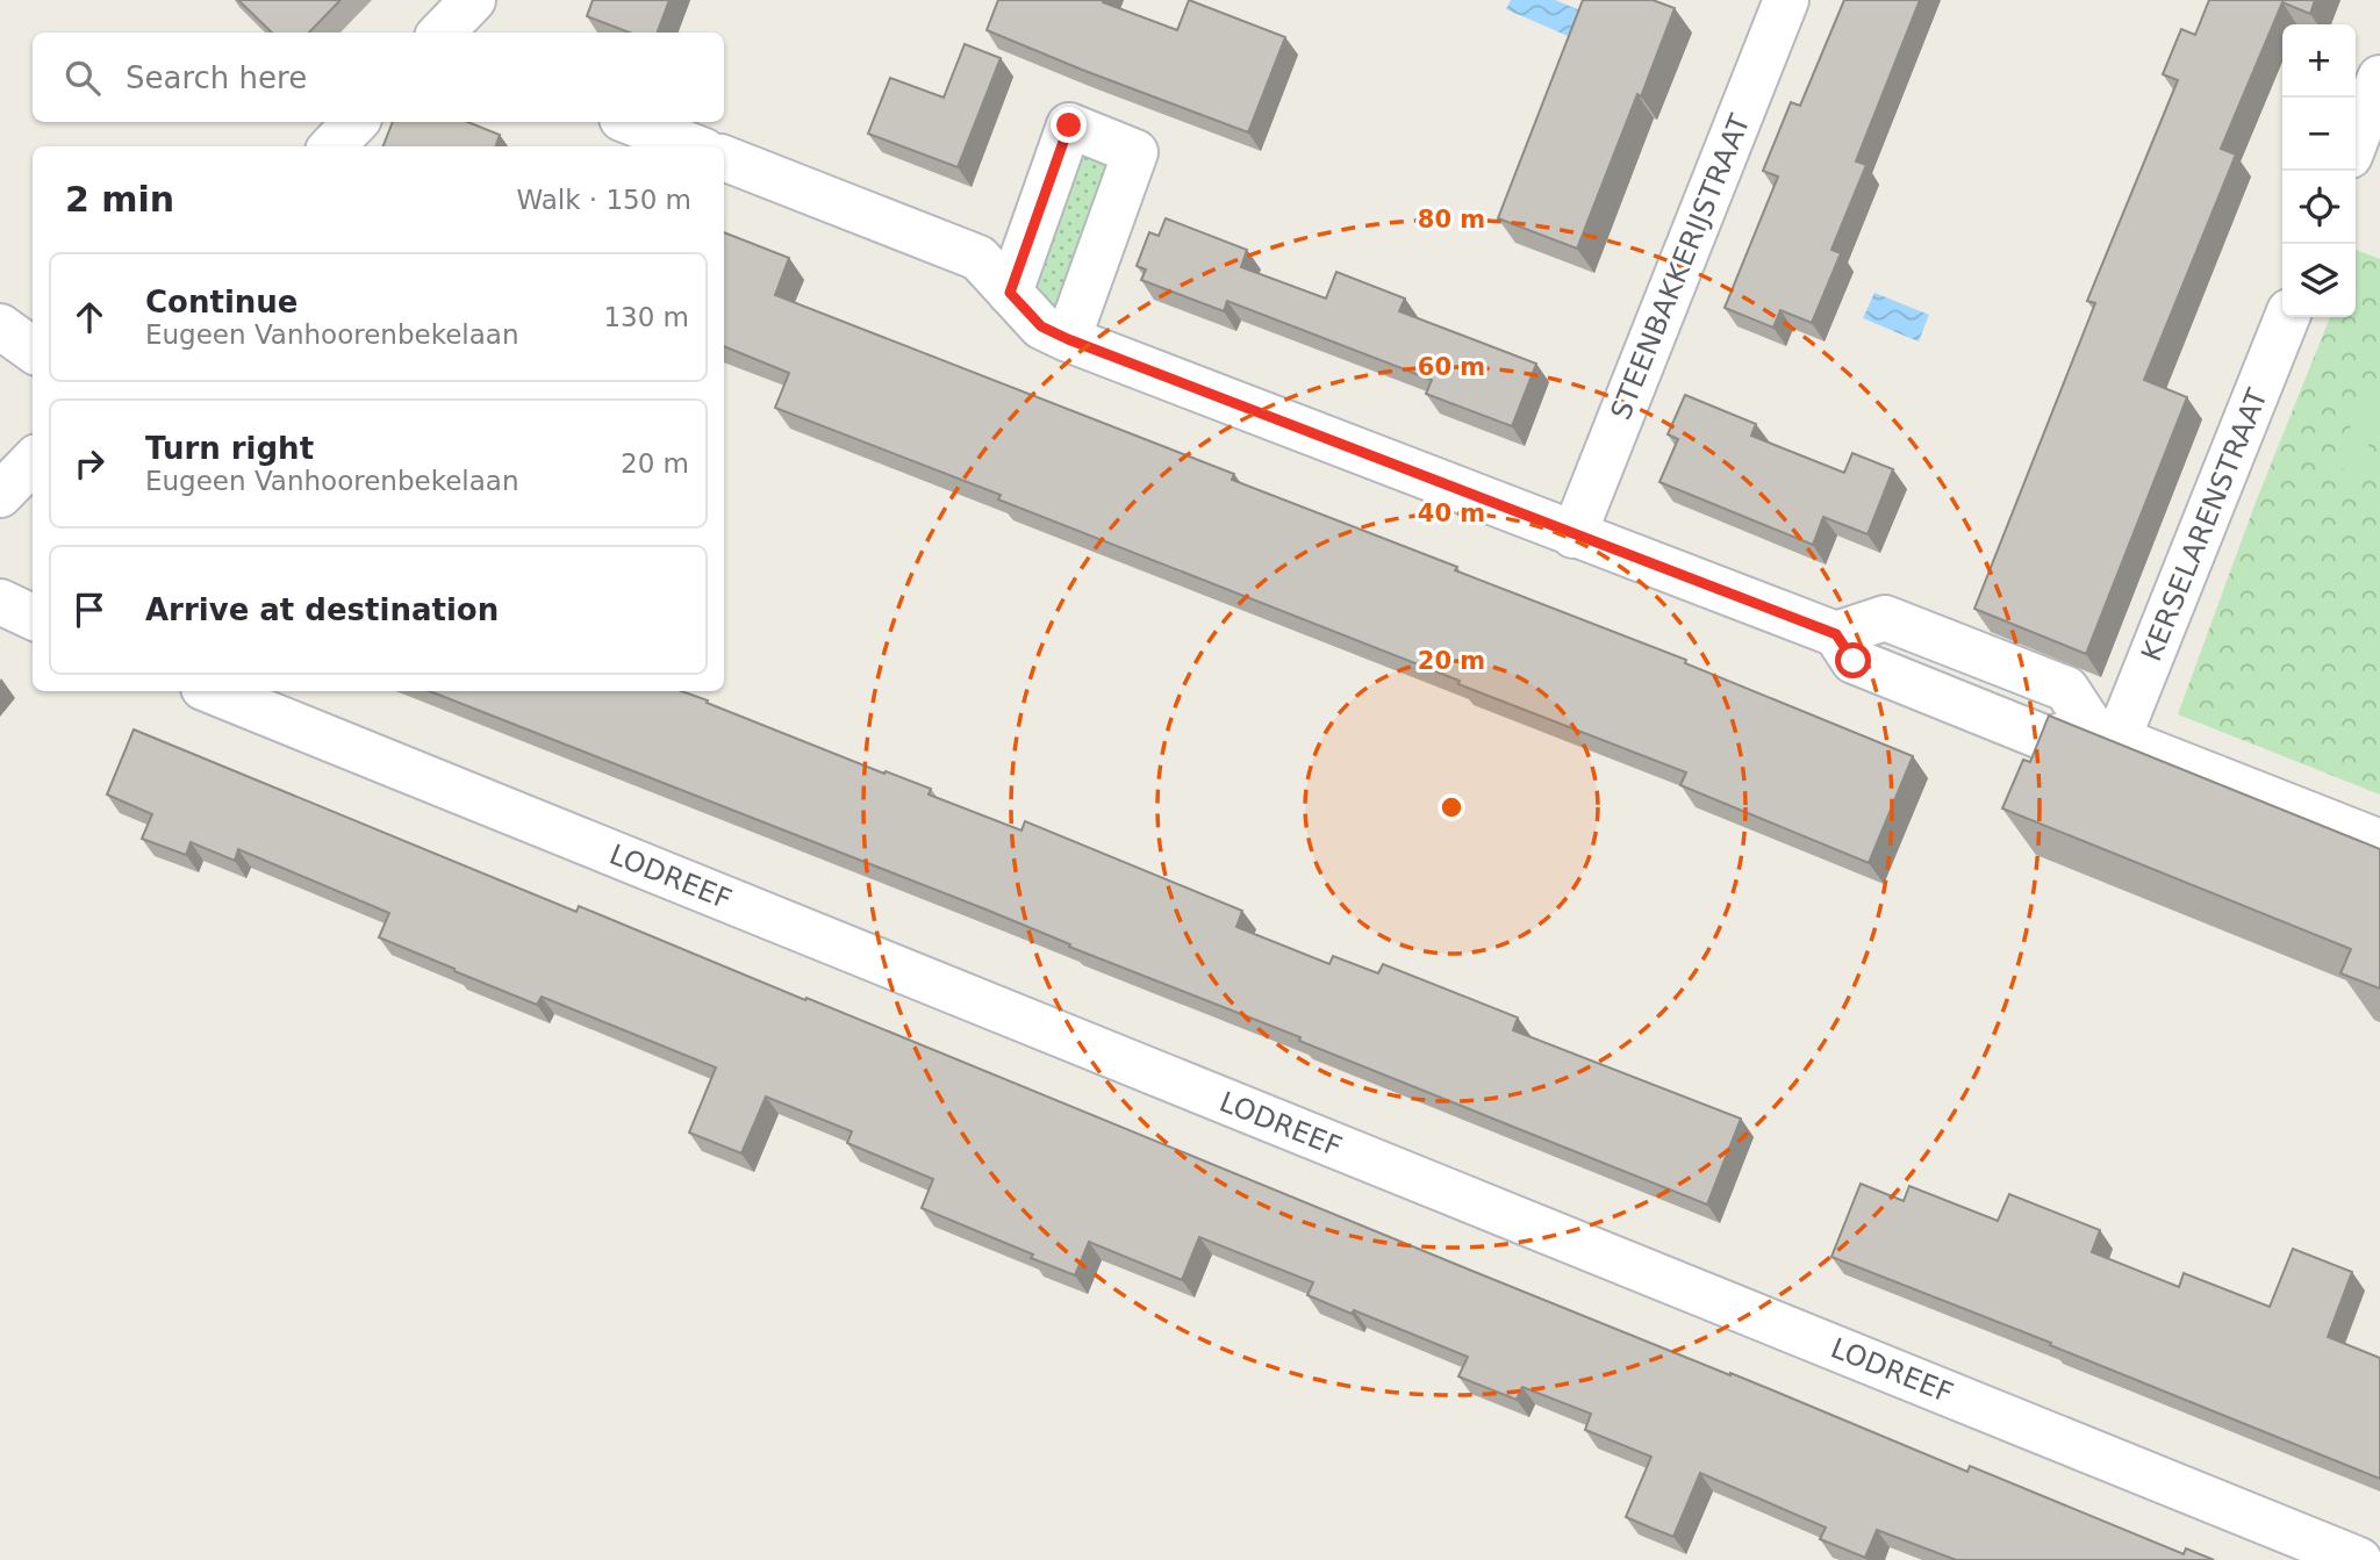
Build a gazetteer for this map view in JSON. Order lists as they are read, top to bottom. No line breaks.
{"streets":{"street":["STEENBAKKERIJSTRAAT","KERSELARENSTRAAT","LODREEF"]},"page":{"map_buttons":["+","−"],"search":"Search here","heading":["2 min","Walk · 150 m"],"list":[["Continue","Eugeen Vanhoorenbekelaan","130 m"],["Turn right","Eugeen Vanhoorenbekelaan","20 m"],"Arrive at destination"]},"rings":["80 m","60 m","40 m","20 m"]}
